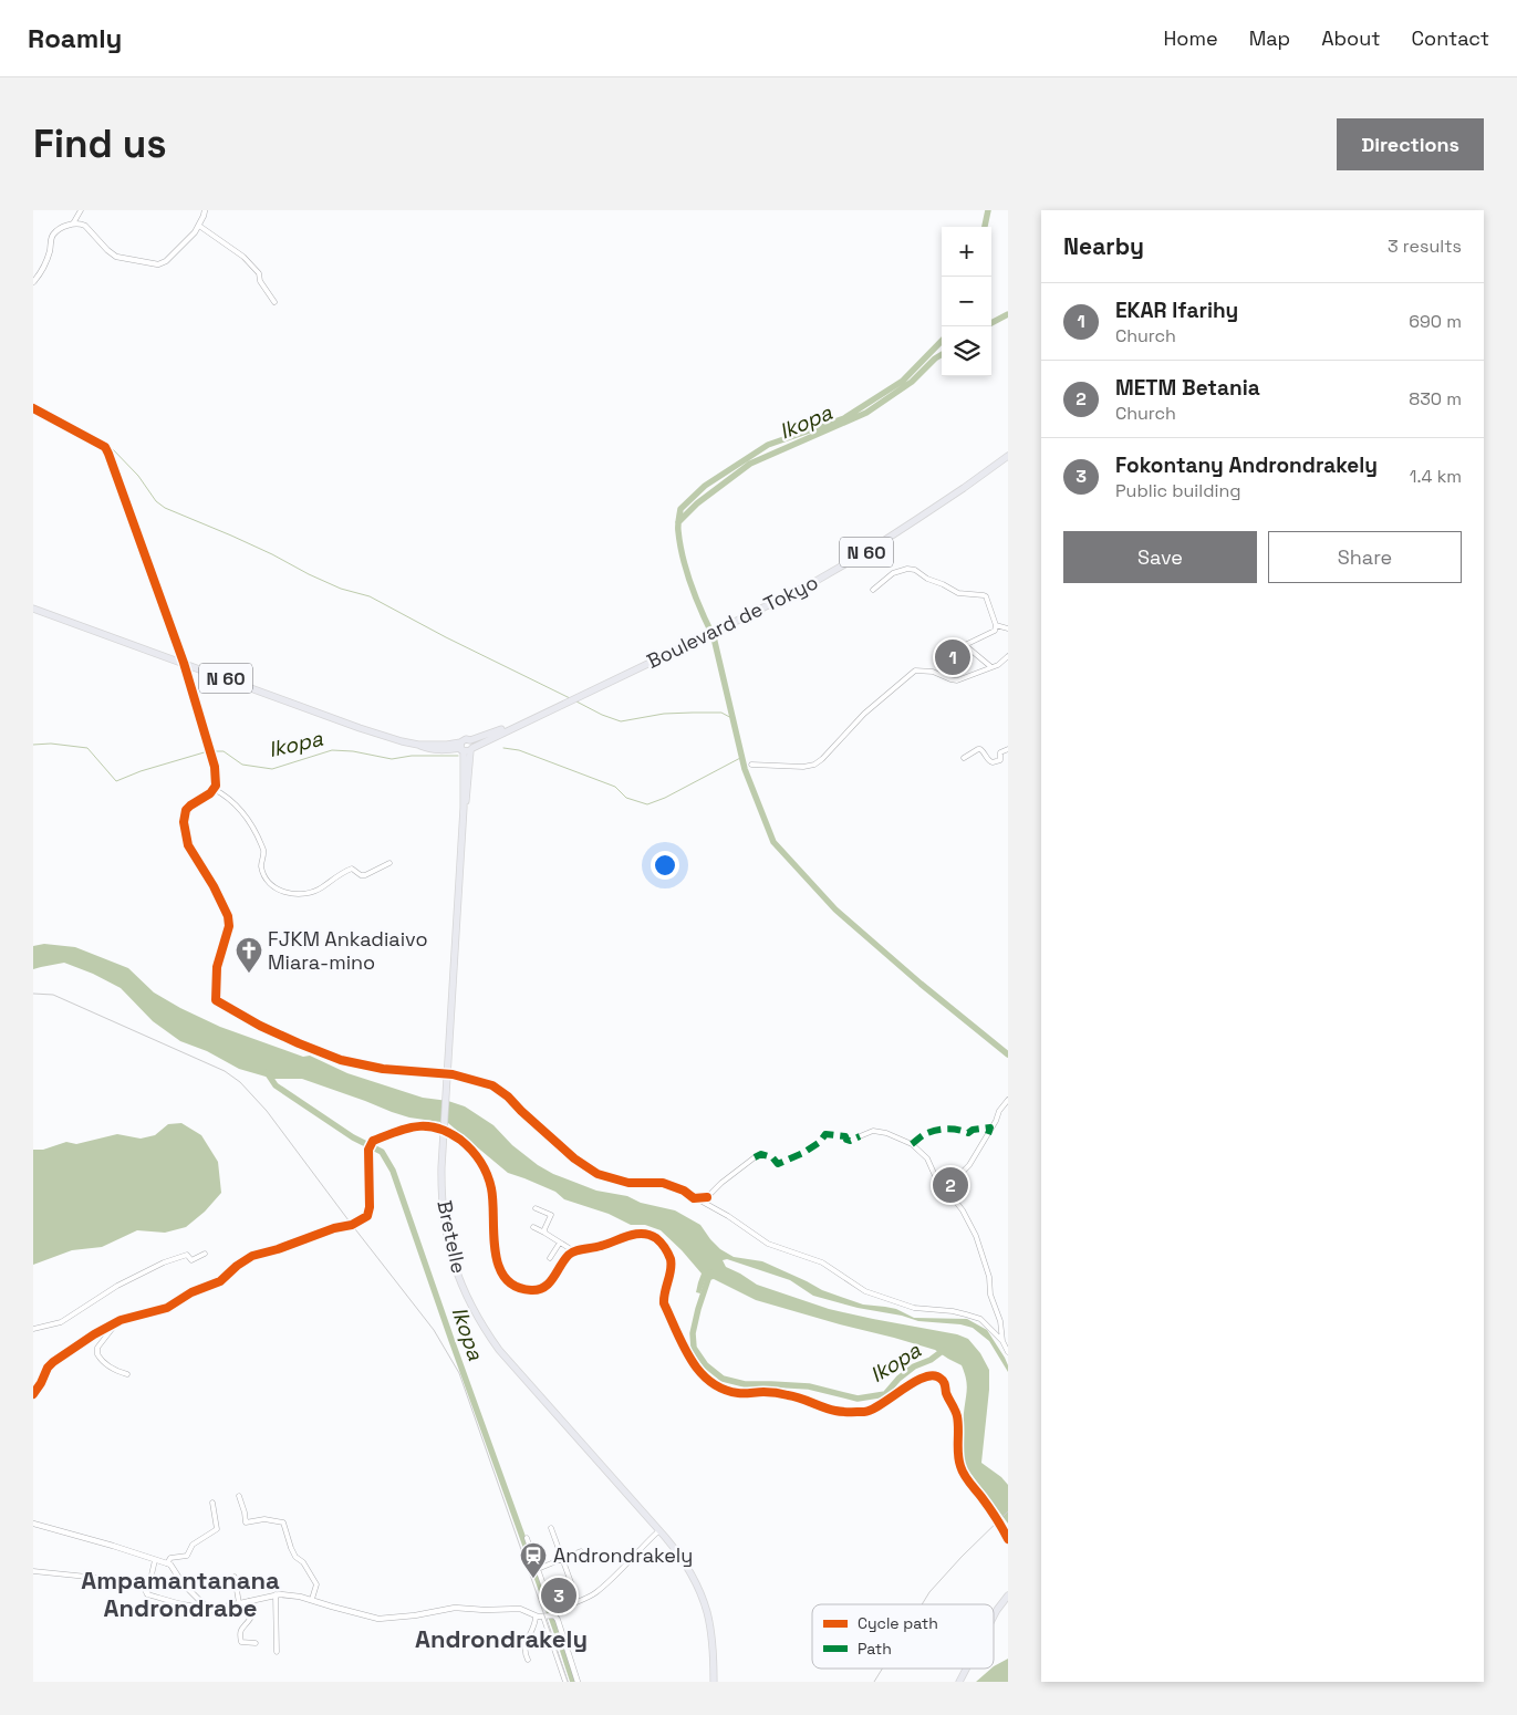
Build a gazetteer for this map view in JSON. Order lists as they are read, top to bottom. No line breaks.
{"streets":{"main road":["N 60","Boulevard de Tokyo","Bretelle"]},"crossings":[["Boulevard de Tokyo","Bretelle"]],"districts":["Ampamantanana Androndrabe","Androndrakely"],"water":["Ikopa"],"places":{"church":["FJKM Ankadiaivo Miara-mino"],"station":["Androndrakely"]},"legend":["Cycle path","Path"],"page":{"header":"Roamly","nav":["Home","Map","About","Contact"],"buttons":["Directions",["Save","Share"]],"title":"Find us","heading":["Nearby","3 results"],"map_buttons":["+","−"],"list":[{"mark":"1","name":"EKAR Ifarihy","note":"Church","value":"690 m"},{"mark":"2","name":"METM Betania","note":"Church","value":"830 m"},{"mark":"3","name":"Fokontany Androndrakely","note":"Public building","value":"1.4 km"}],"pins":["1","2","3"]}}
